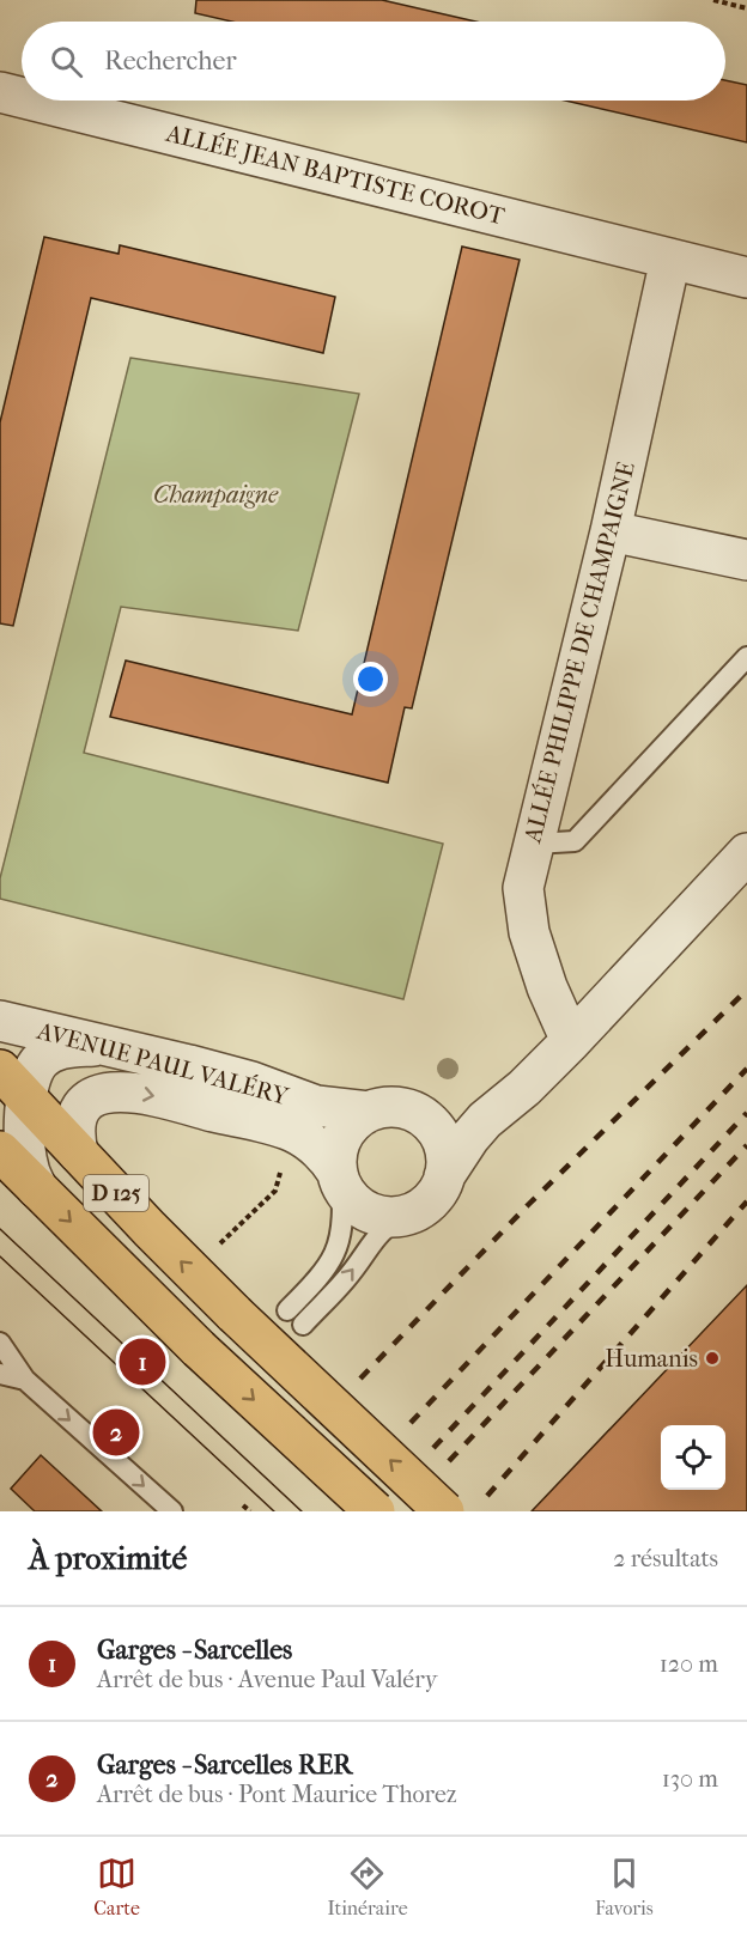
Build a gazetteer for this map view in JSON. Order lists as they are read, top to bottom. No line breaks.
{"streets":{"main road":["D 125"],"street":["ALLÉE JEAN BAPTISTE COROT","ALLÉE PHILIPPE DE CHAMPAIGNE","AVENUE PAUL VALÉRY"]},"crossings":[["ALLÉE JEAN BAPTISTE COROT","ALLÉE PHILIPPE DE CHAMPAIGNE"]],"parks":["Champaigne"],"places":["Humanis"],"page":{"search":"Rechercher","pins":["1","2"],"heading":["À proximité","2 résultats"],"list":[{"mark":"1","name":"Garges - Sarcelles","note":"Arrêt de bus · Avenue Paul Valéry","value":"120 m"},{"mark":"2","name":"Garges - Sarcelles RER","note":"Arrêt de bus · Pont Maurice Thorez","value":"130 m"}],"nav":["Carte","Itinéraire","Favoris"]}}
